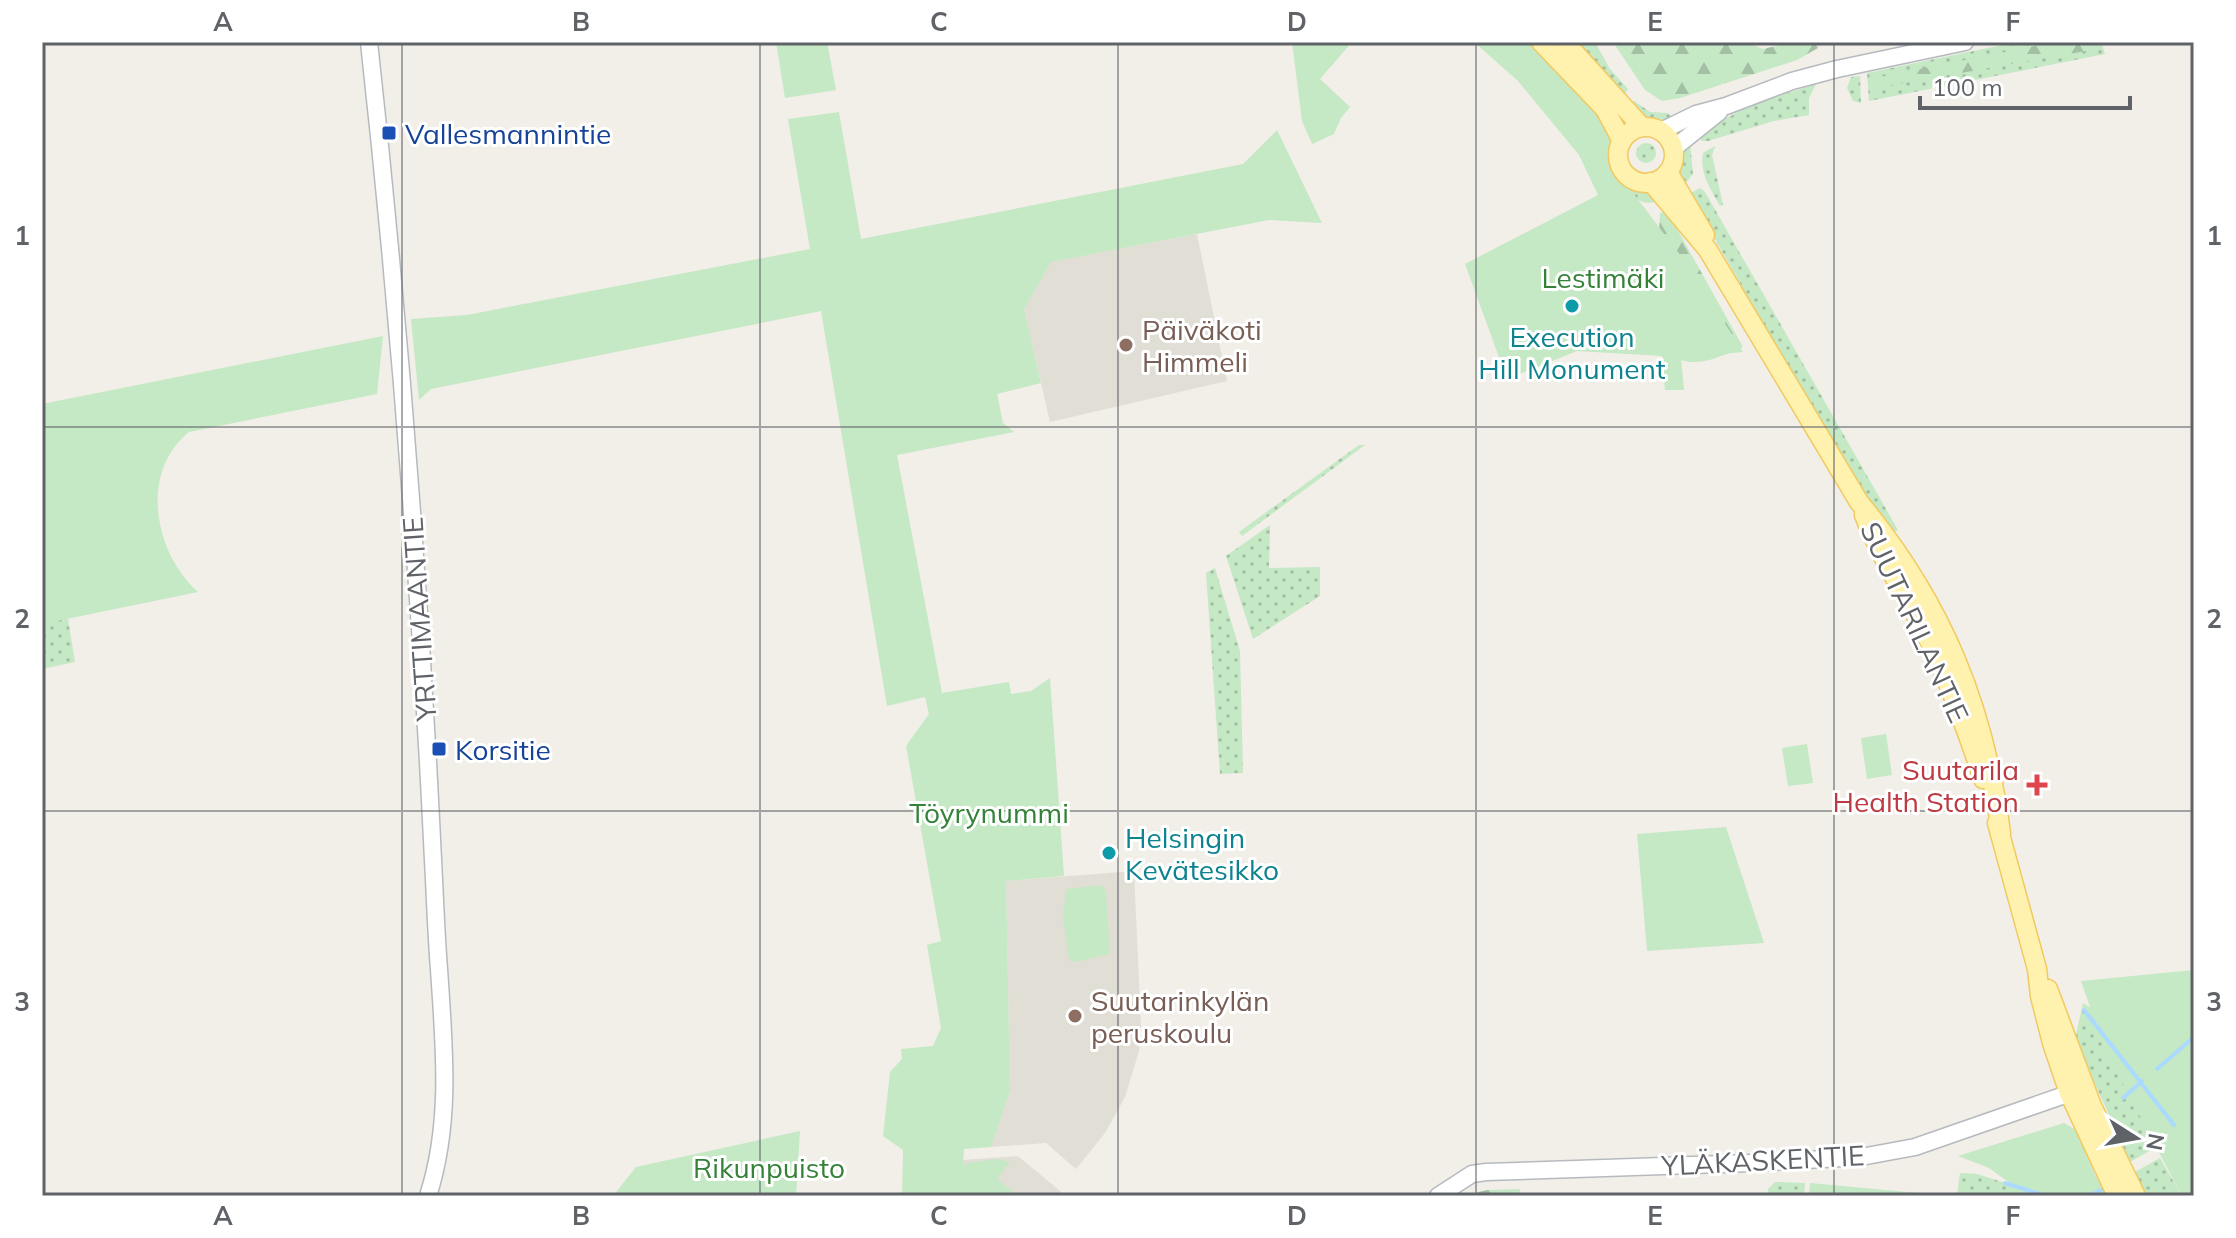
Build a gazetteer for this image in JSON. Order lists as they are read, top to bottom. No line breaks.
{"streets":{"main road":["SUUTARILANTIE"],"street":["YRTTIMAANTIE","YLÄKASKENTIE"]},"crossings":[["SUUTARILANTIE","YLÄKASKENTIE"]],"parks":["Lestimäki","Töyrynummi","Rikunpuisto"],"places":{"transit":["Vallesmannintie","Korsitie"],"other":["Execution Hill Monument","Päiväkoti Himmeli","Helsingin Kevätesikko","Suutarinkylän peruskoulu"],"health":["Suutarila Health Station"]},"scale_bar":"100 m","north":"right","grid":{"columns":["A","B","C","D","E","F"],"rows":["1","2","3"]}}
